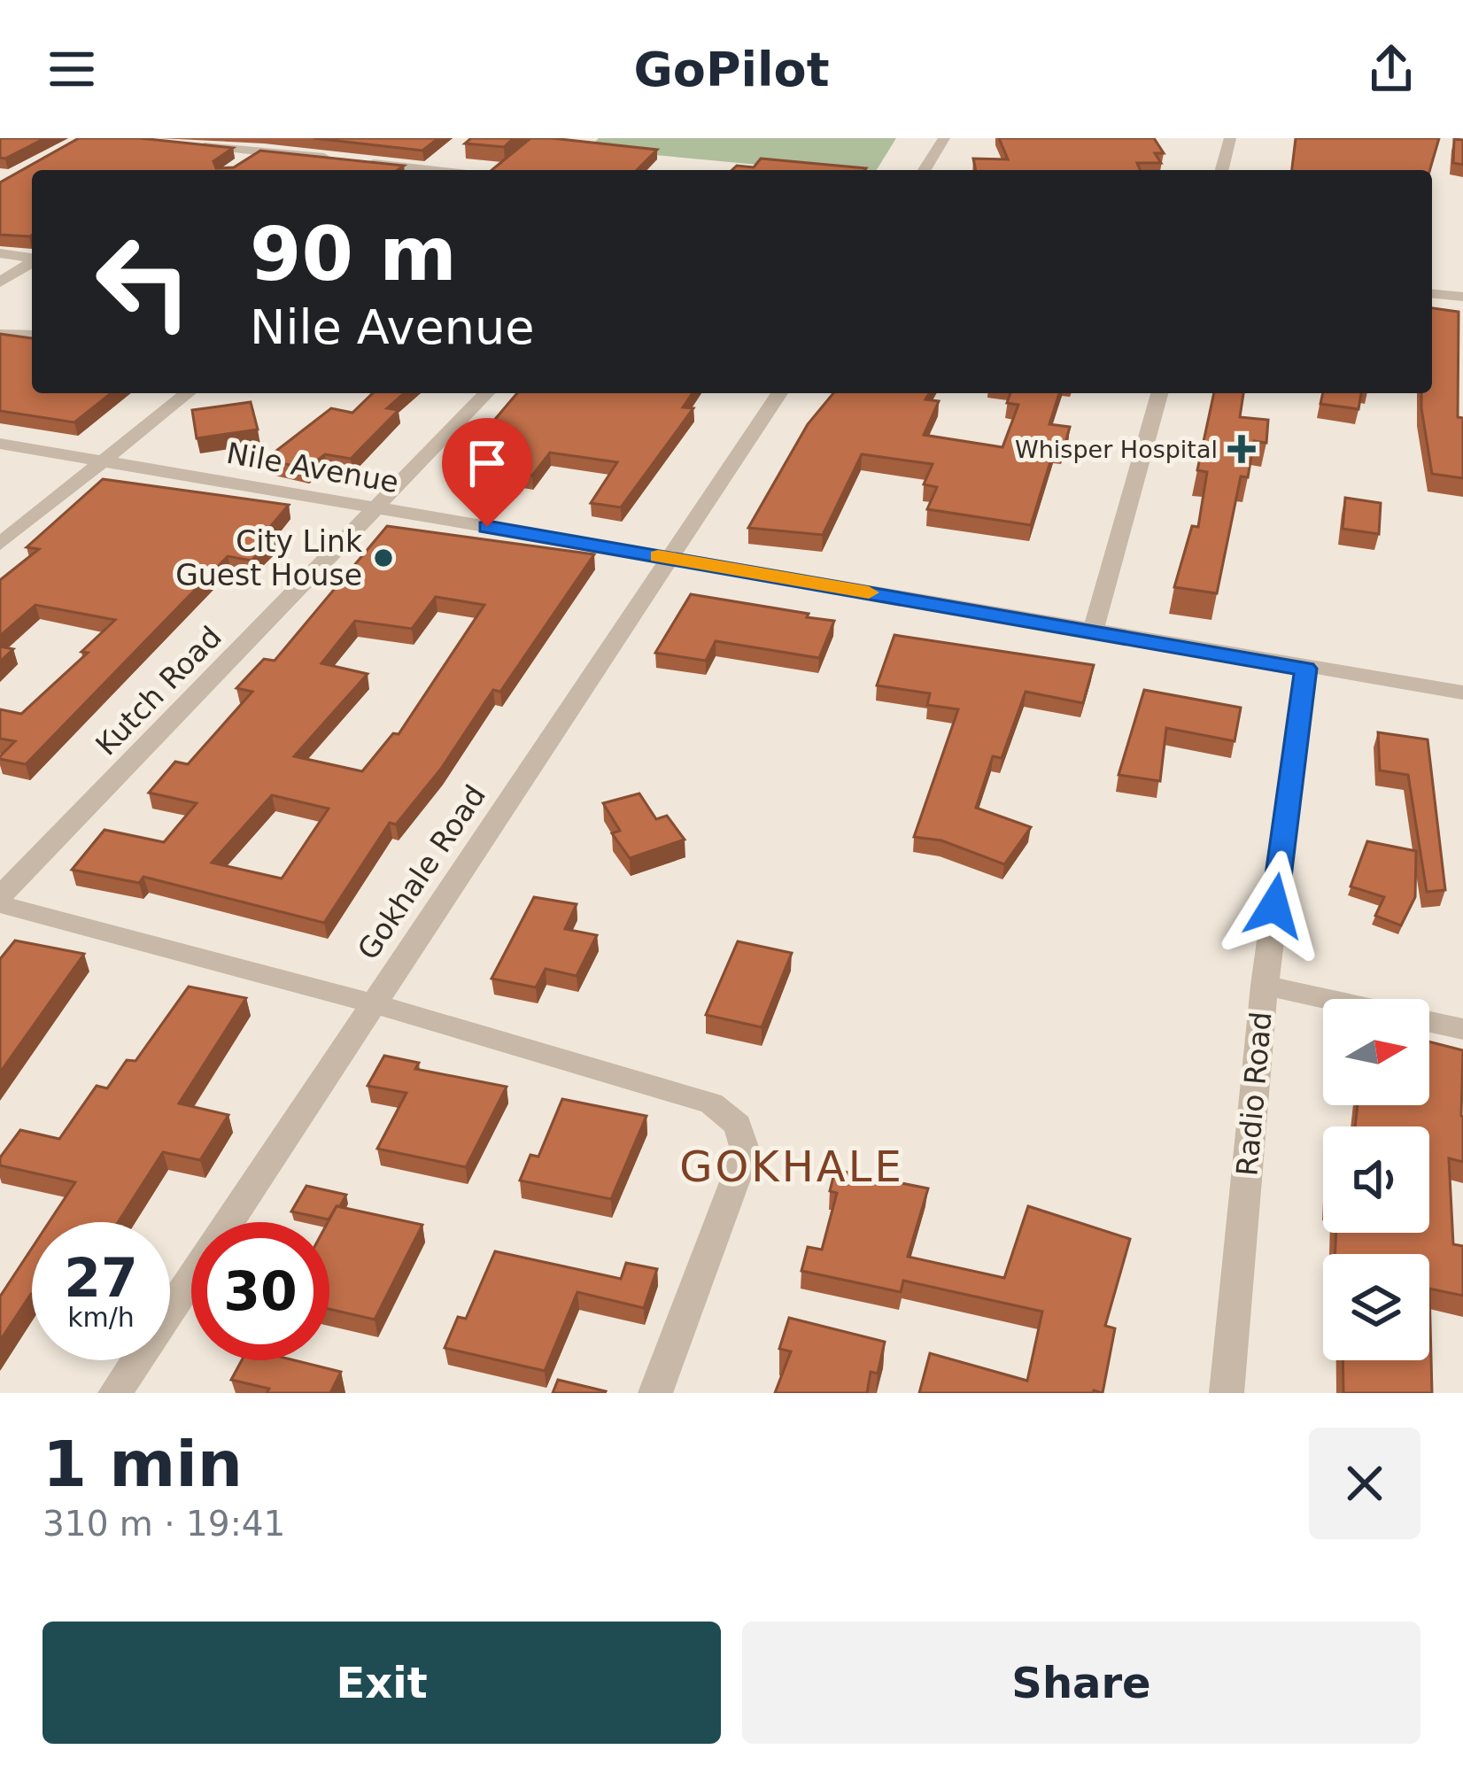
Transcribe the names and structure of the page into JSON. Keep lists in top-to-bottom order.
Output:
{
  "streets": {
    "street": [
      "Nile Avenue",
      "Kutch Road",
      "Gokhale Road",
      "Radio Road"
    ]
  },
  "crossings": [
    ["Nile Avenue", "Kutch Road"],
    ["Nile Avenue", "Gokhale Road"],
    ["Nile Avenue", "Radio Road"]
  ],
  "districts": ["GOKHALE"],
  "places": {
    "health": ["Whisper Hospital"],
    "other": ["City Link Guest House"]
  },
  "north": "right",
  "page": {
    "header": "GoPilot",
    "turn": ["90 m", "Nile Avenue"],
    "speed": "27 km/h",
    "limit": "30",
    "heading": ["1 min", "310 m · 19:41"],
    "buttons": ["Exit", "Share"]
  }
}
